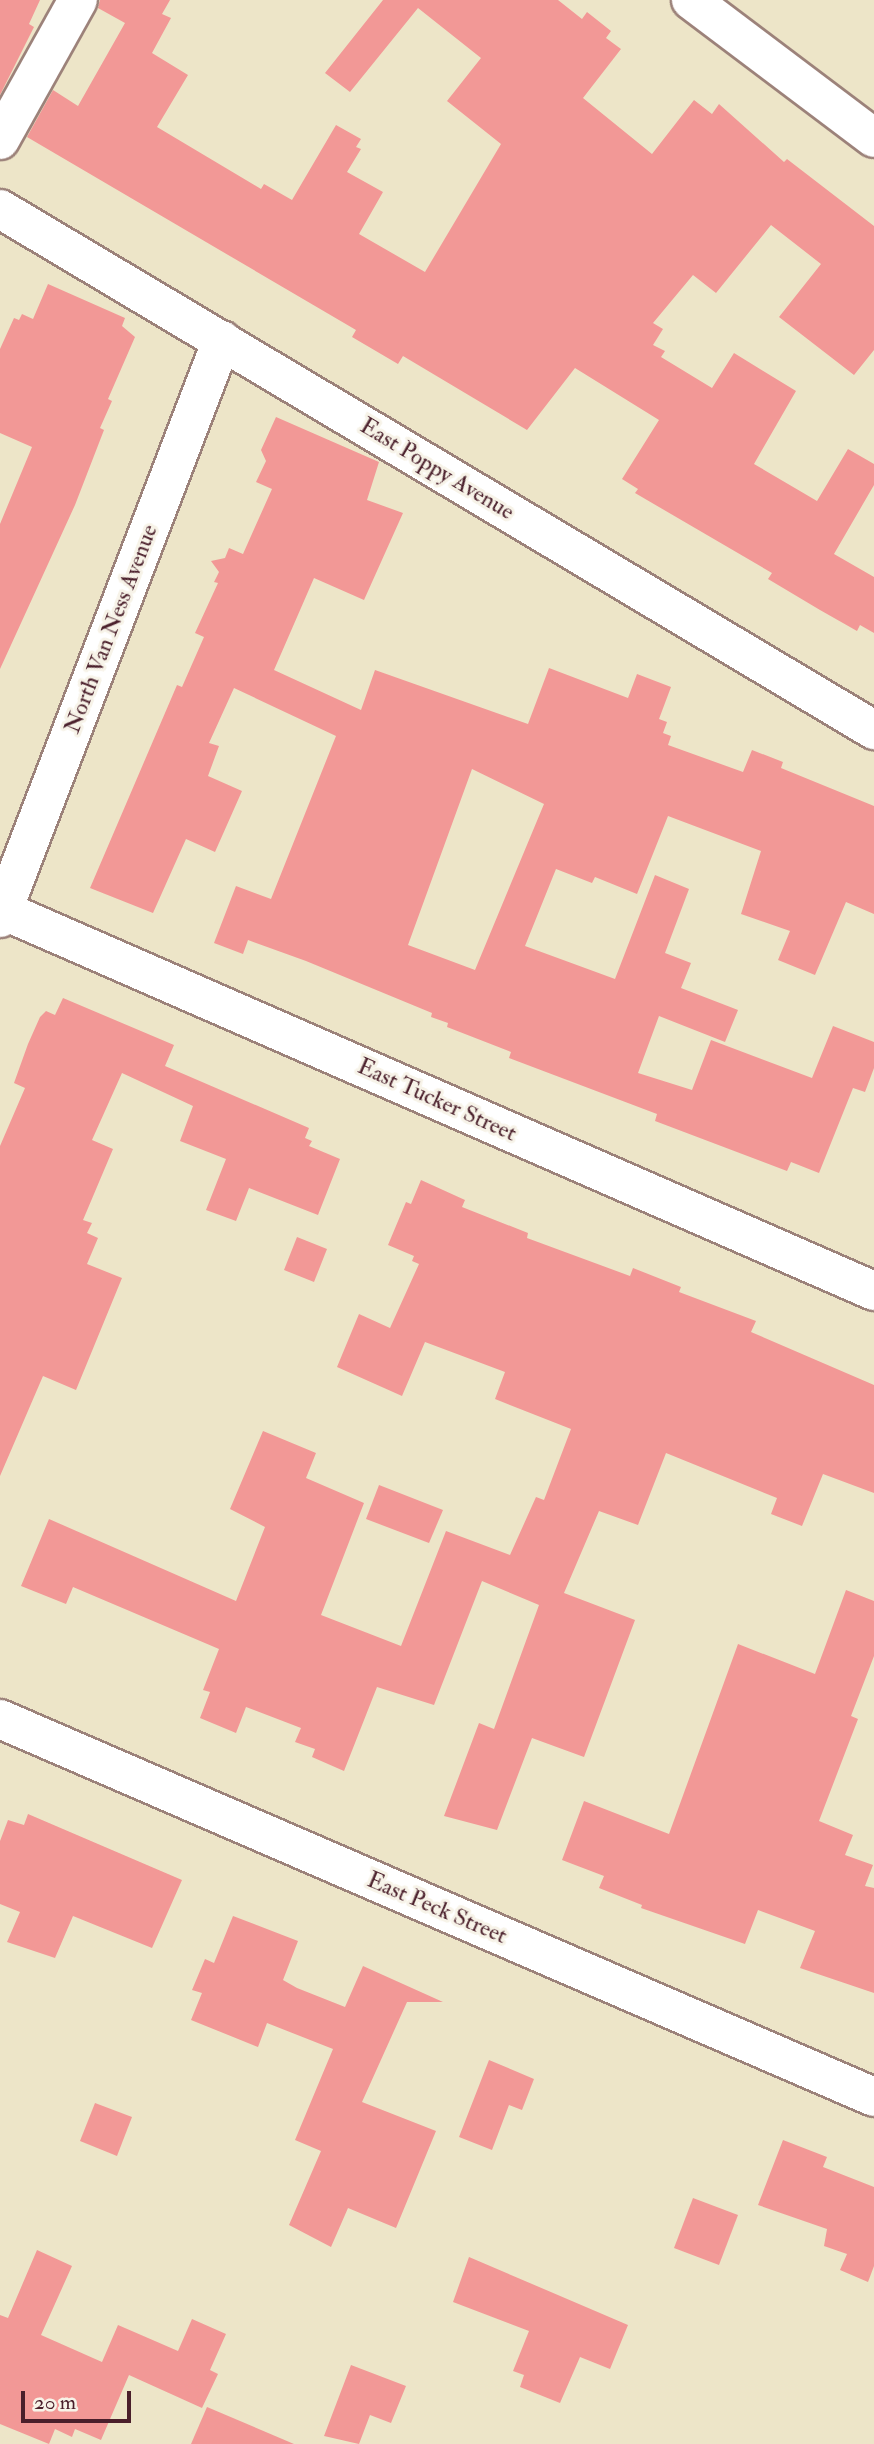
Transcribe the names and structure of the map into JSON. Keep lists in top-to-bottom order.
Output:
{
  "streets": {
    "street": [
      "East Poppy Avenue",
      "North Van Ness Avenue",
      "East Tucker Street",
      "East Peck Street"
    ]
  },
  "crossings": [
    ["East Poppy Avenue", "North Van Ness Avenue"],
    ["North Van Ness Avenue", "East Tucker Street"]
  ],
  "scale_bar": "20 m"
}
